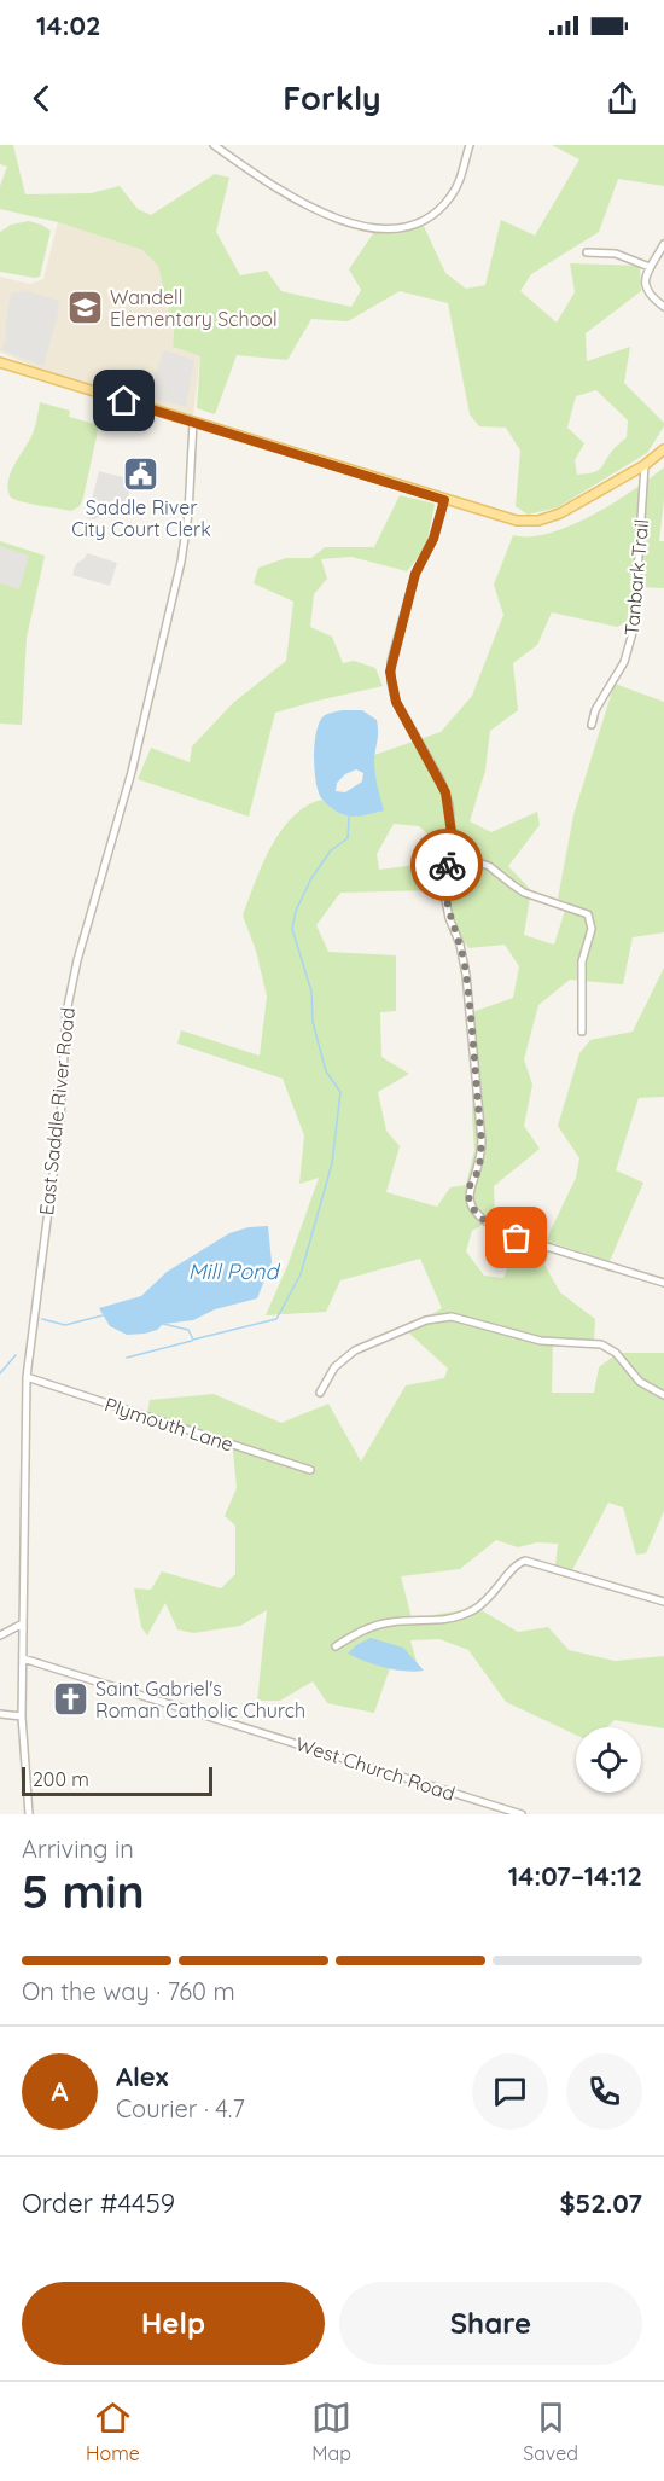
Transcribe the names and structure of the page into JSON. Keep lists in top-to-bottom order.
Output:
{
  "streets": {
    "street": [
      "Tanbark Trail",
      "East Saddle River Road",
      "Plymouth Lane",
      "West Church Road"
    ]
  },
  "crossings": [
    ["East Saddle River Road", "Plymouth Lane"],
    ["East Saddle River Road", "West Church Road"]
  ],
  "water": ["Mill Pond"],
  "places": {
    "school or university": ["Wandell Elementary School"],
    "public building": ["Saddle River City Court Clerk"],
    "church": ["Saint Gabriel's Roman Catholic Church"]
  },
  "scale_bar": "200 m",
  "page": {
    "status": "14:02",
    "header": "Forkly",
    "scale": "200 m",
    "heading": ["5 min", "Arriving in", "14:07–14:12"],
    "panel": [
      "Alex",
      "Courier · 4.7",
      "Order #4459",
      "$52.07"
    ],
    "bar": "On the way · 760 m",
    "round": "A",
    "buttons": ["Help", "Share"],
    "tabs": ["Home", "Map", "Saved"]
  }
}
